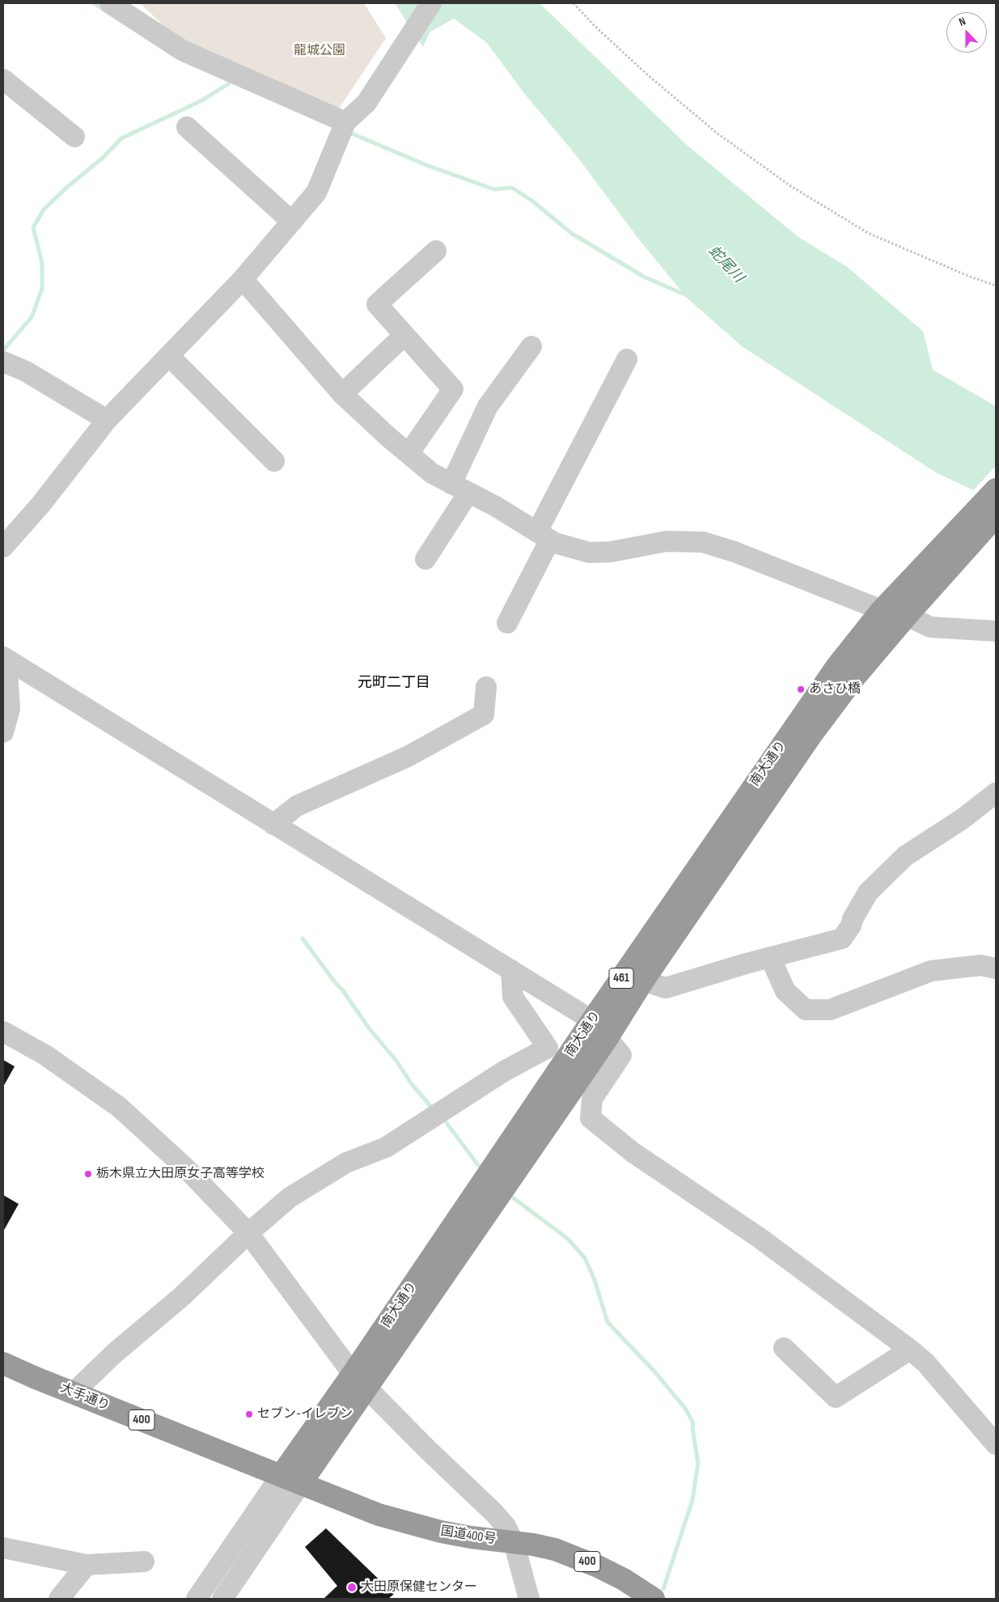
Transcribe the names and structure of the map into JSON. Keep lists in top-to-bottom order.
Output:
{
  "streets": {
    "highway": [
      "南大通り",
      "461",
      "大手通り",
      "400",
      "国道400号"
    ]
  },
  "crossings": [
    ["南大通り", "大手通り"],
    ["南大通り", "国道400号"],
    ["大手通り", "国道400号"]
  ],
  "districts": ["元町二丁目"],
  "water": ["蛇尾川"],
  "parks": ["龍城公園"],
  "places": [
    "あさひ橋",
    "栃木県立大田原女子高等学校",
    "セブン-イレブン",
    "大田原保健センター"
  ],
  "north": "top"
}
